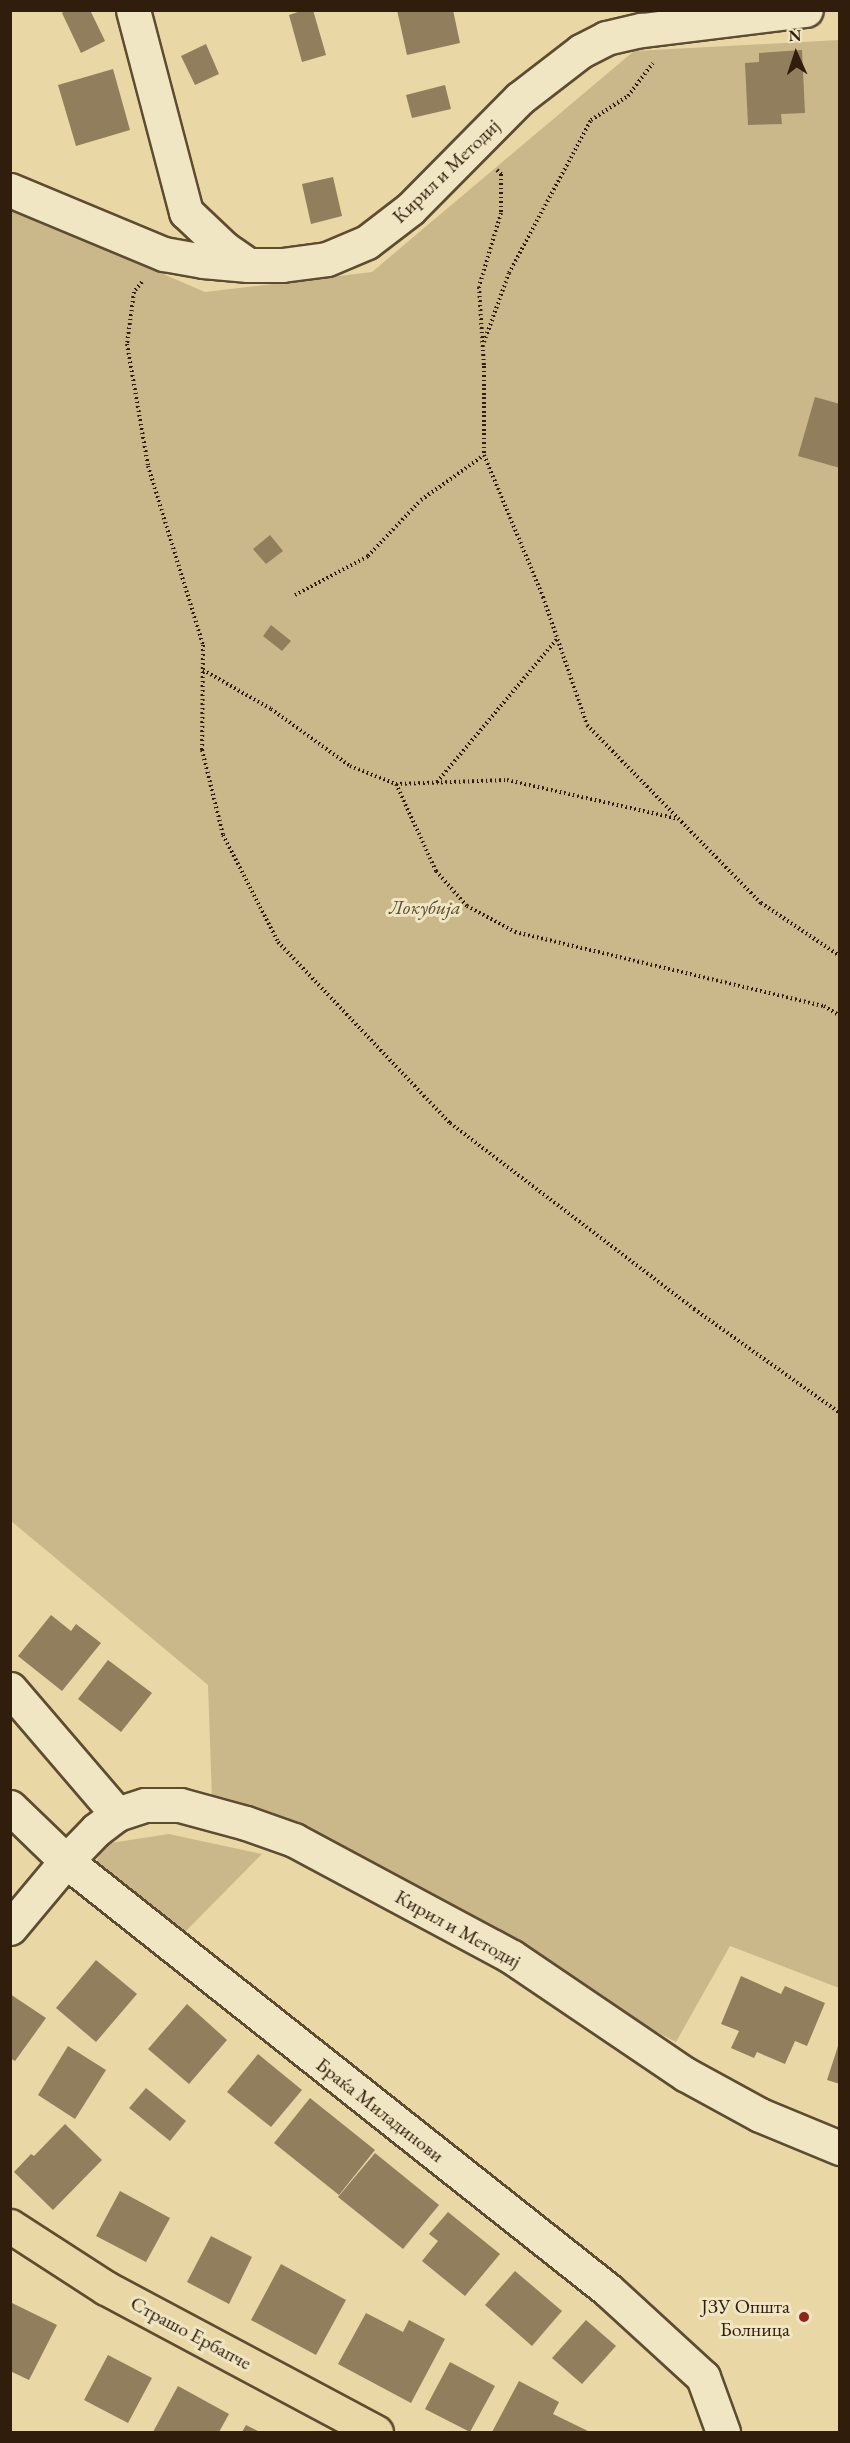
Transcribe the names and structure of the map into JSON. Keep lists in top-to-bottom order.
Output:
{
  "streets": {
    "main road": ["Страшо Ербапче"],
    "street": ["Кирил и Методиј", "Браќа Миладинови"]
  },
  "crossings": [
    ["Кирил и Методиј", "Браќа Миладинови"]
  ],
  "parks": ["Локубија"],
  "places": ["ЈЗУ Општа Болница"],
  "north": "top"
}
